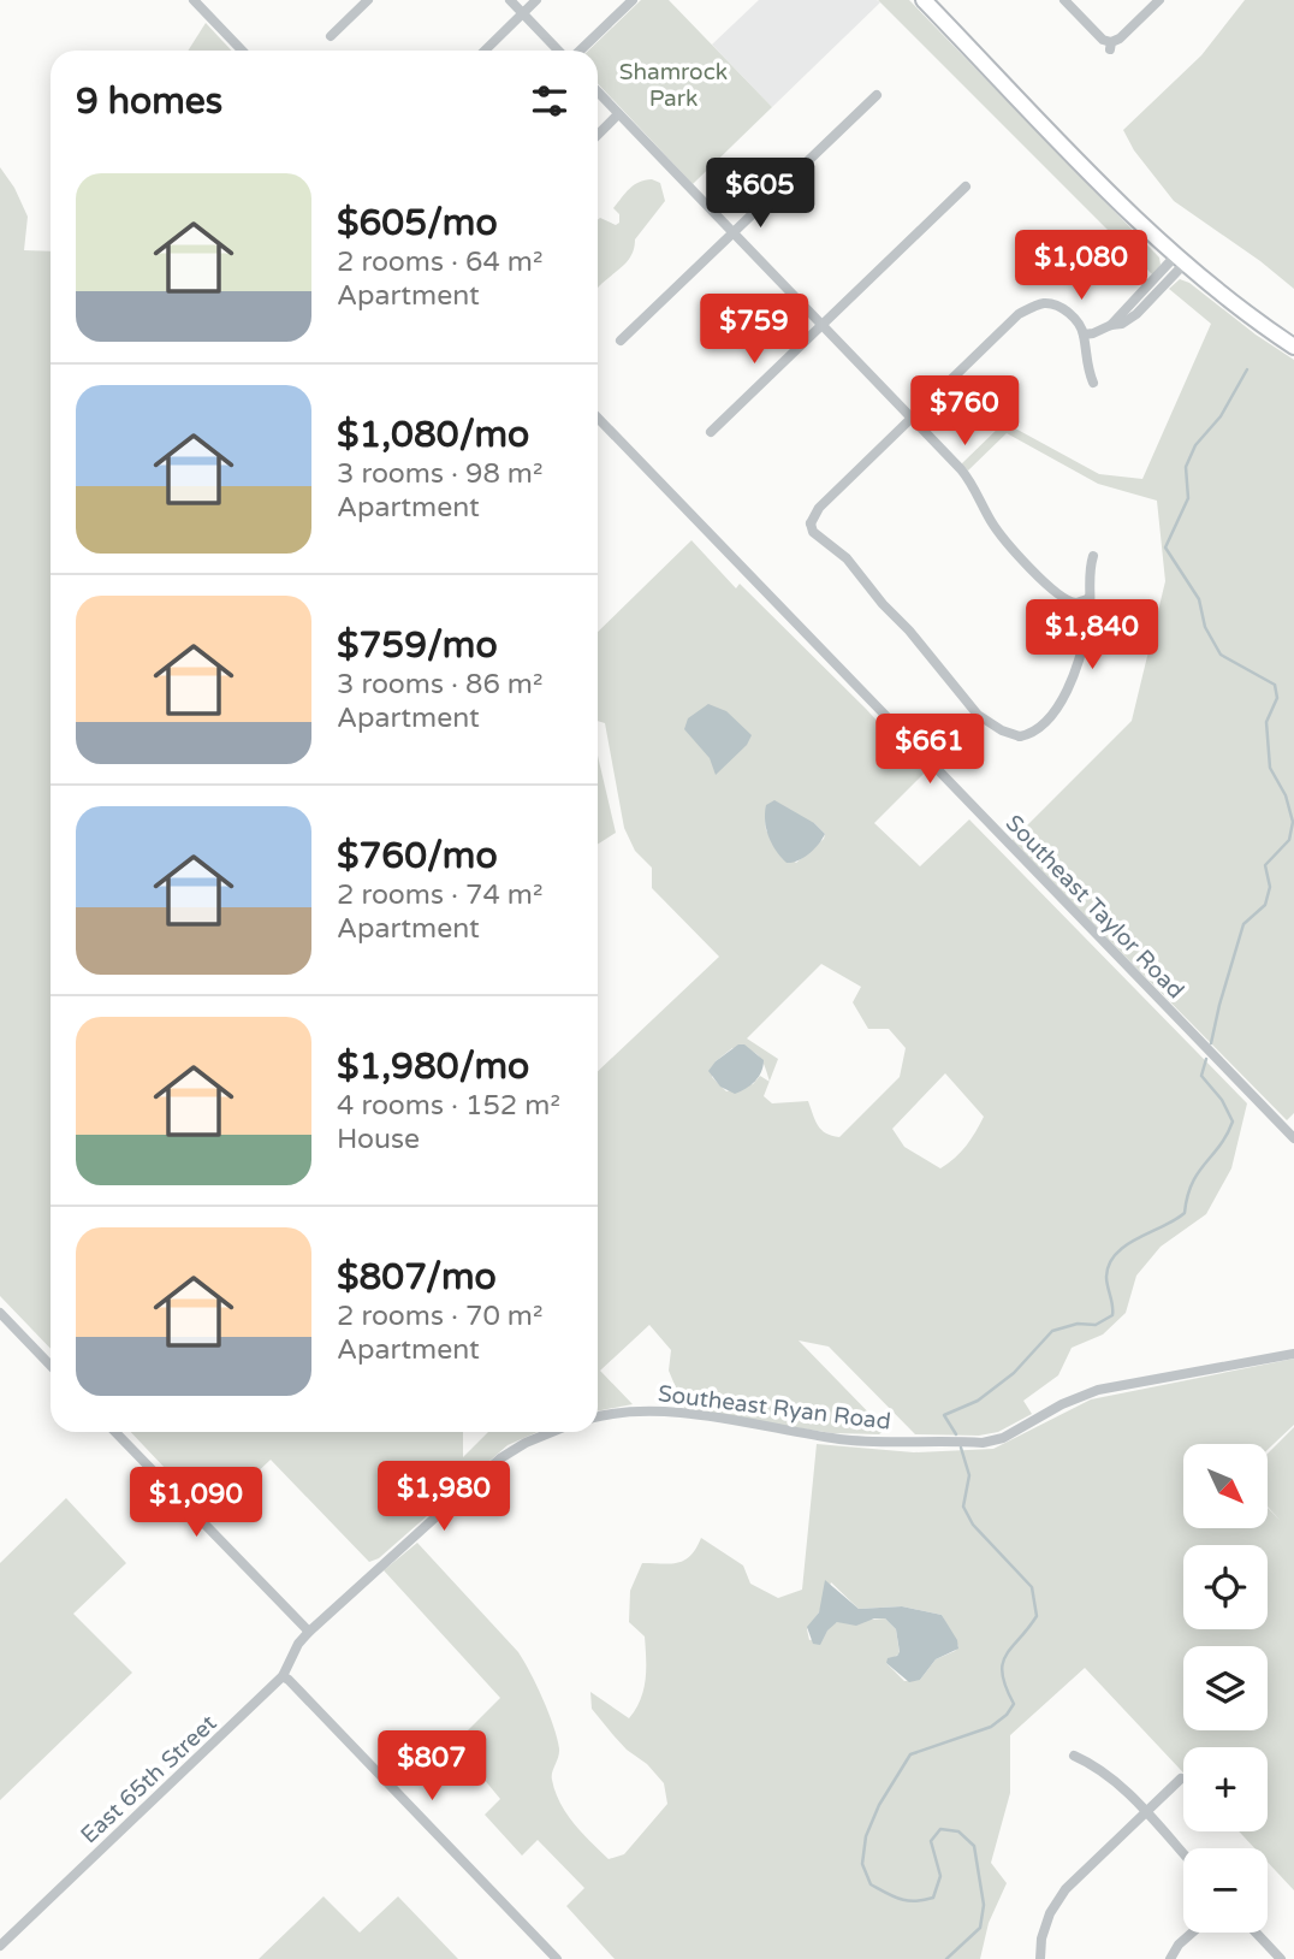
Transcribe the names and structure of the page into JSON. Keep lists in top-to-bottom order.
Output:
{
  "streets": {
    "street": ["Southeast Taylor Road", "Southeast Ryan Road", "East 65th Street"]
  },
  "parks": ["Shamrock Park"],
  "north": "bottom right",
  "page": {
    "heading": "9 homes",
    "list": [
      {
        "name": "$605/mo",
        "note": "2 rooms · 64 m² · Apartment"
      },
      {
        "name": "$1,080/mo",
        "note": "3 rooms · 98 m² · Apartment"
      },
      {
        "name": "$759/mo",
        "note": "3 rooms · 86 m² · Apartment"
      },
      {
        "name": "$760/mo",
        "note": "2 rooms · 74 m² · Apartment"
      },
      {
        "name": "$1,980/mo",
        "note": "4 rooms · 152 m² · House"
      },
      {
        "name": "$807/mo",
        "note": "2 rooms · 70 m² · Apartment"
      }
    ],
    "price": [
      "$605",
      "$1,080",
      "$759",
      "$760",
      "$1,840",
      "$661",
      "$1,980",
      "$1,090",
      "$807"
    ],
    "map_buttons": ["+", "−"]
  }
}
